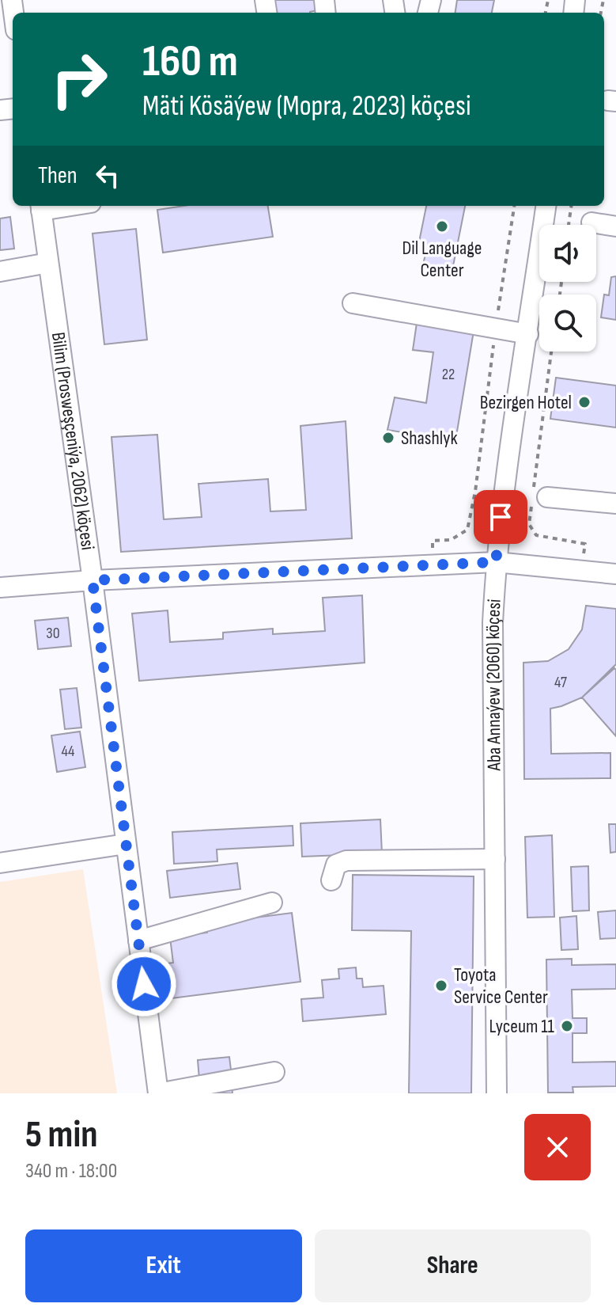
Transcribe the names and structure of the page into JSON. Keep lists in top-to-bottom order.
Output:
{
  "streets": {
    "street": ["Bilim (Prosweşçeniýa, 2062) köçesi", "Aba Annaýew (2060) köçesi"]
  },
  "places": [
    "Dil Language Center",
    "Bezirgen Hotel",
    "Shashlyk",
    "Toyota Service Center",
    "Lyceum 11"
  ],
  "house_numbers": [
    "22",
    "30",
    "47",
    "44"
  ],
  "page": {
    "turn": ["160 m", "Mäti Kösäýew (Mopra, 2023) köçesi"],
    "then": "Then",
    "heading": ["5 min", "340 m · 18:00"],
    "buttons": ["Exit", "Share"]
  }
}
